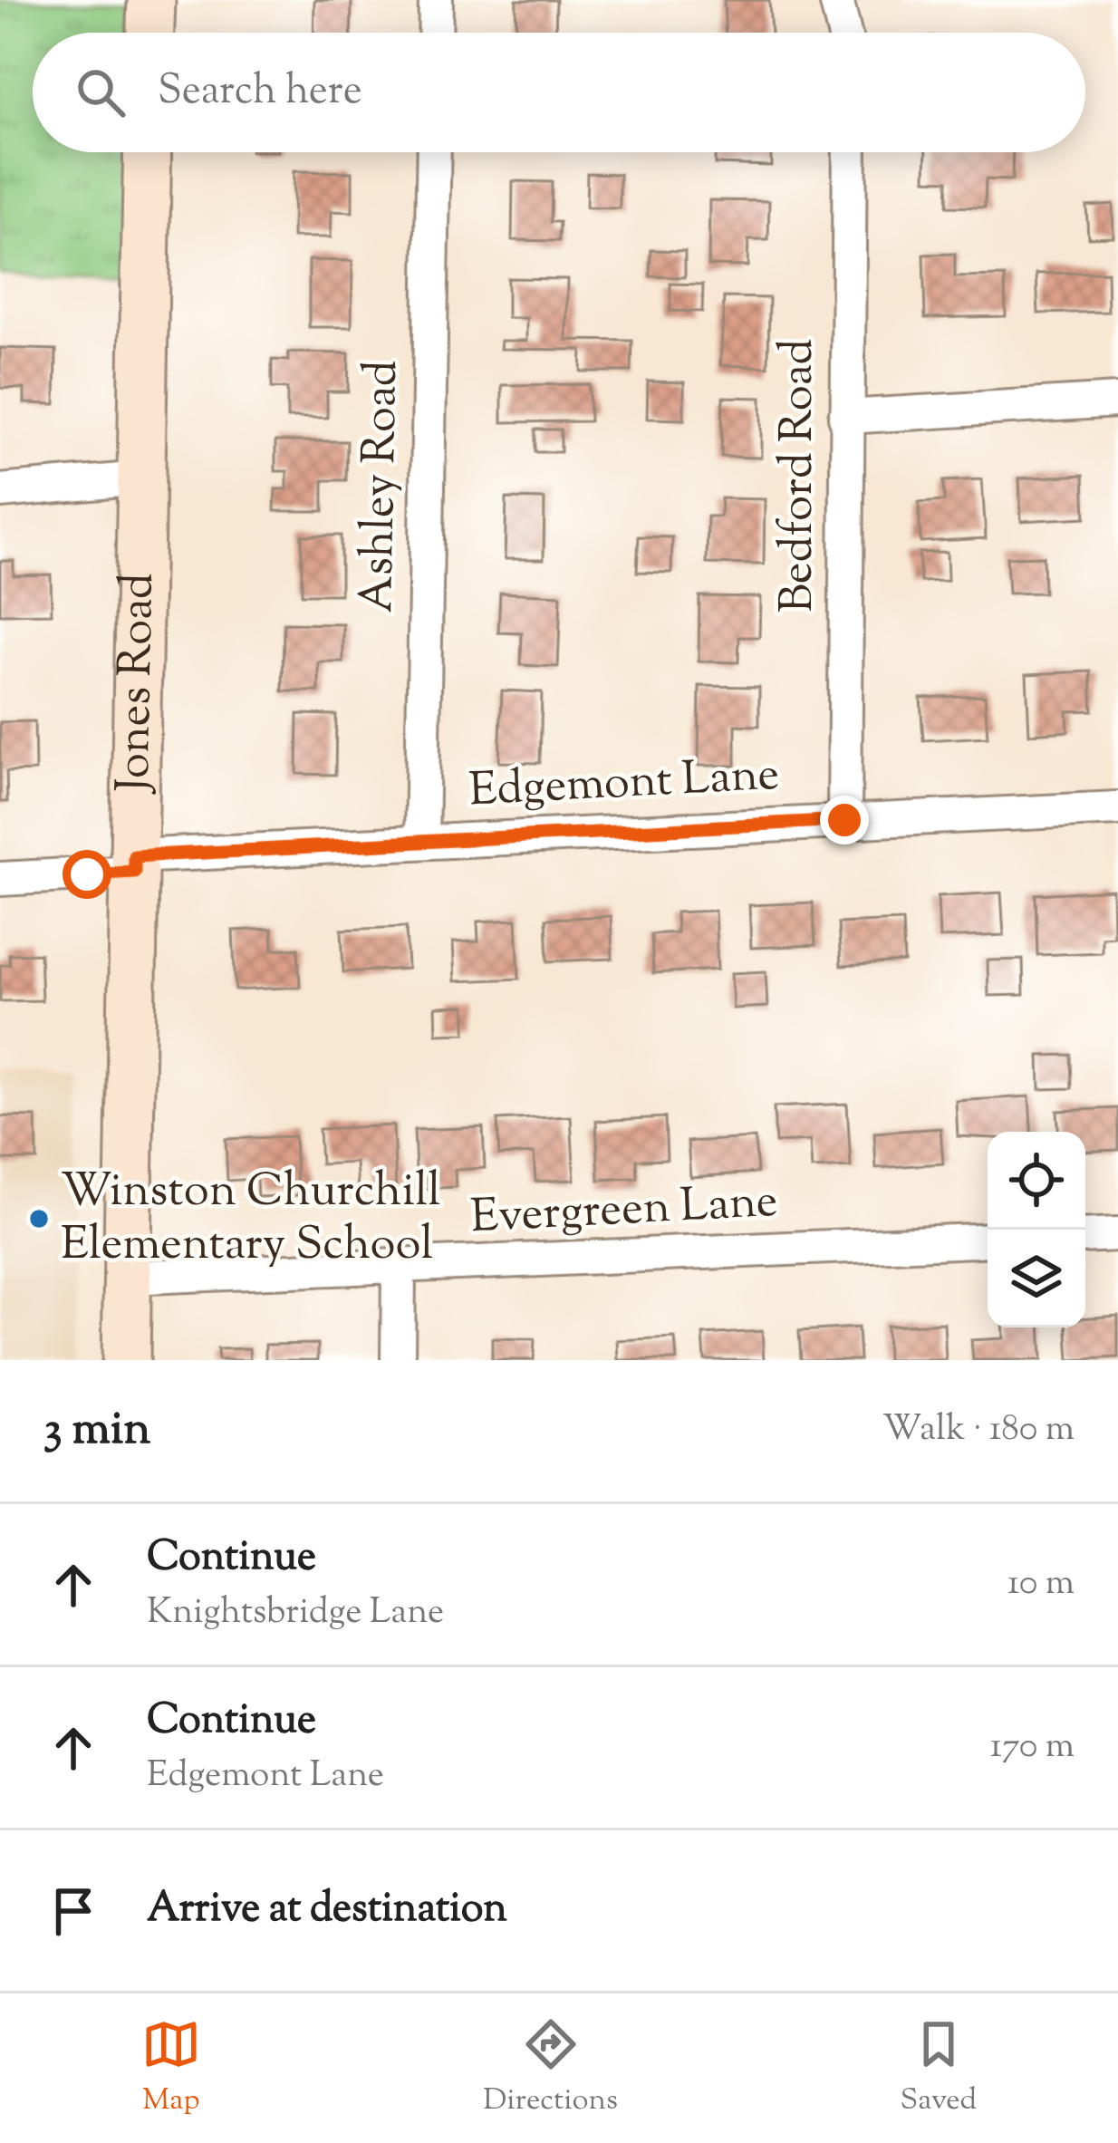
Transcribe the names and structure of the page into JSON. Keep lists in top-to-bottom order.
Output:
{
  "streets": {
    "street": [
      "Bedford Road",
      "Ashley Road",
      "Jones Road",
      "Edgemont Lane",
      "Evergreen Lane"
    ]
  },
  "crossings": [
    ["Bedford Road", "Edgemont Lane"],
    ["Ashley Road", "Edgemont Lane"],
    ["Jones Road", "Edgemont Lane"],
    ["Jones Road", "Evergreen Lane"]
  ],
  "places": ["Winston Churchill Elementary School"],
  "page": {
    "search": "Search here",
    "heading": ["3 min", "Walk · 180 m"],
    "list": [
      ["Continue", "Knightsbridge Lane", "10 m"],
      ["Continue", "Edgemont Lane", "170 m"],
      "Arrive at destination"
    ],
    "nav": ["Map", "Directions", "Saved"]
  }
}
